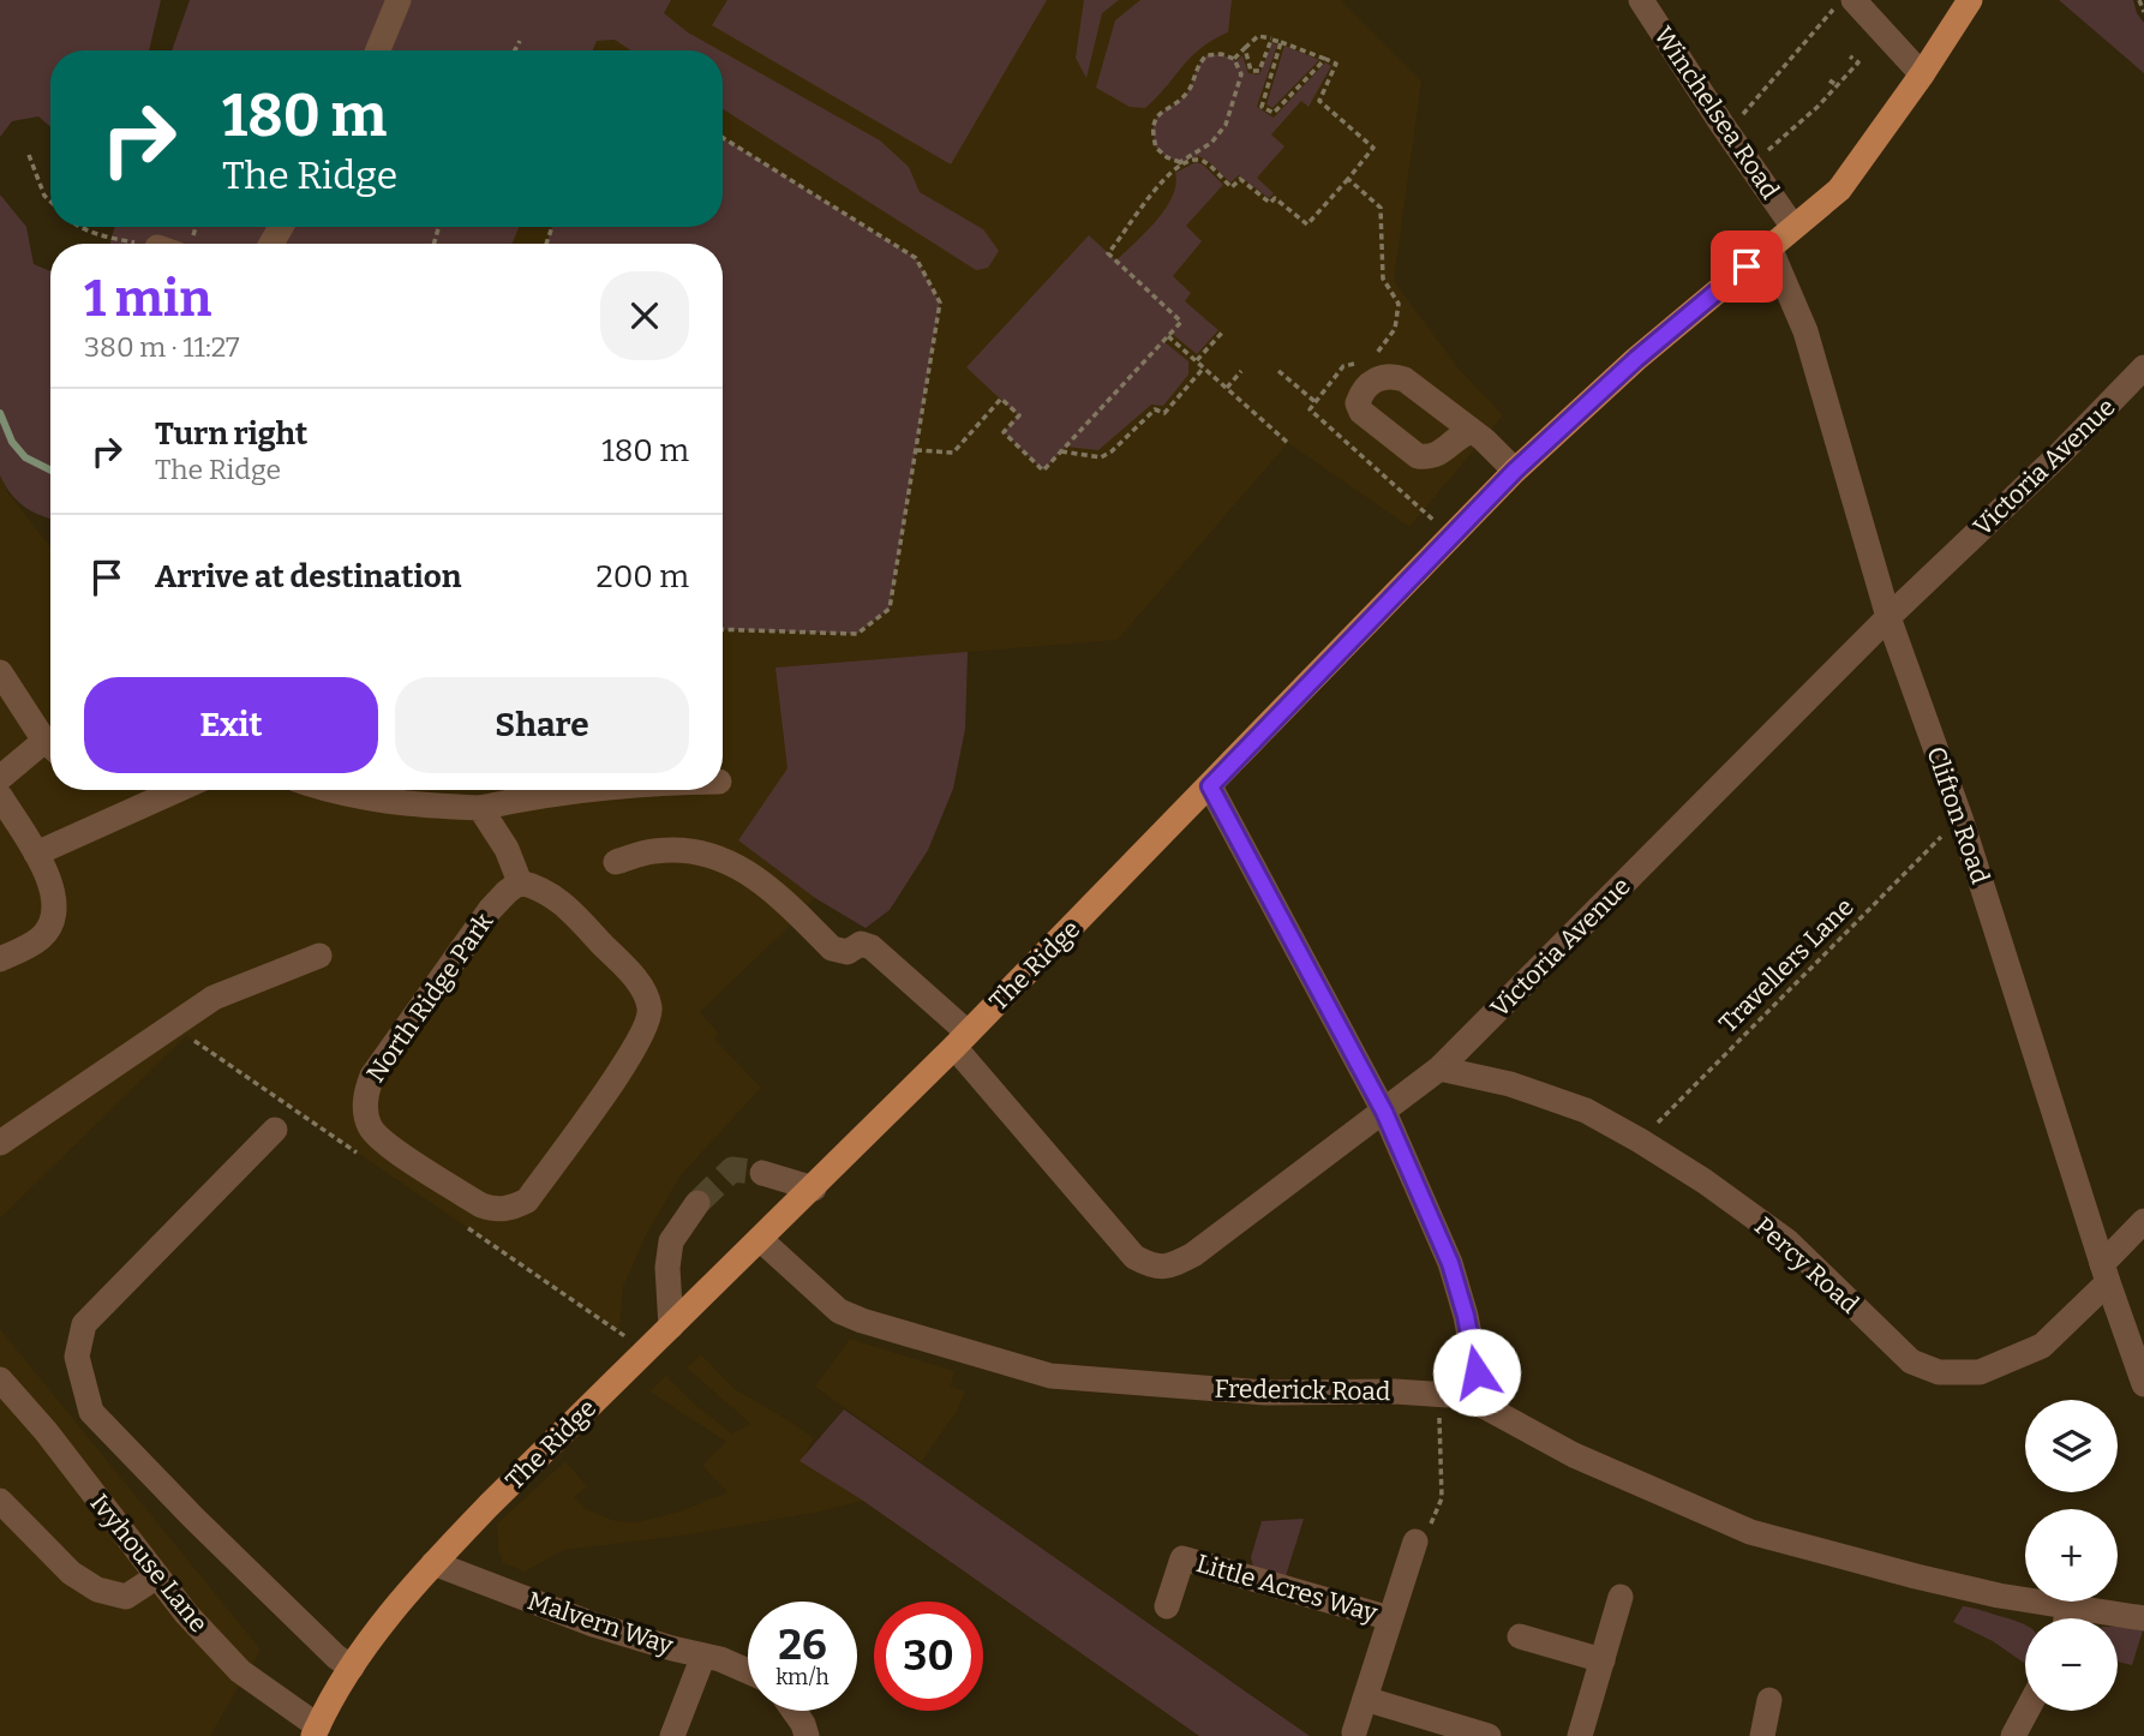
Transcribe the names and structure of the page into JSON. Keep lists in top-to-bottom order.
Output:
{
  "streets": {
    "main road": ["The Ridge"],
    "street": [
      "Winchelsea Road",
      "Victoria Avenue",
      "Clifton Road",
      "North Ridge Park",
      "Percy Road",
      "Frederick Road",
      "Ivyhouse Lane",
      "Little Acres Way",
      "Malvern Way"
    ],
    "path": ["Travellers Lane"]
  },
  "crossings": [
    ["Winchelsea Road", "The Ridge"],
    ["Victoria Avenue", "Clifton Road"],
    ["Victoria Avenue", "The Ridge"],
    ["Victoria Avenue", "Percy Road"],
    ["Clifton Road", "The Ridge"],
    ["Clifton Road", "Travellers Lane"],
    ["Clifton Road", "Percy Road"],
    ["The Ridge", "Frederick Road"],
    ["The Ridge", "Ivyhouse Lane"],
    ["The Ridge", "Malvern Way"],
    ["Travellers Lane", "Percy Road"]
  ],
  "page": {
    "turn": ["180 m", "The Ridge"],
    "heading": ["1 min", "380 m · 11:27"],
    "list": [
      {
        "name": "Turn right",
        "note": "The Ridge",
        "value": "180 m"
      },
      {
        "name": "Arrive at destination",
        "value": "200 m"
      }
    ],
    "buttons": ["Exit", "Share"],
    "map_buttons": ["+", "−"],
    "speed": "26 km/h",
    "limit": "30"
  }
}
